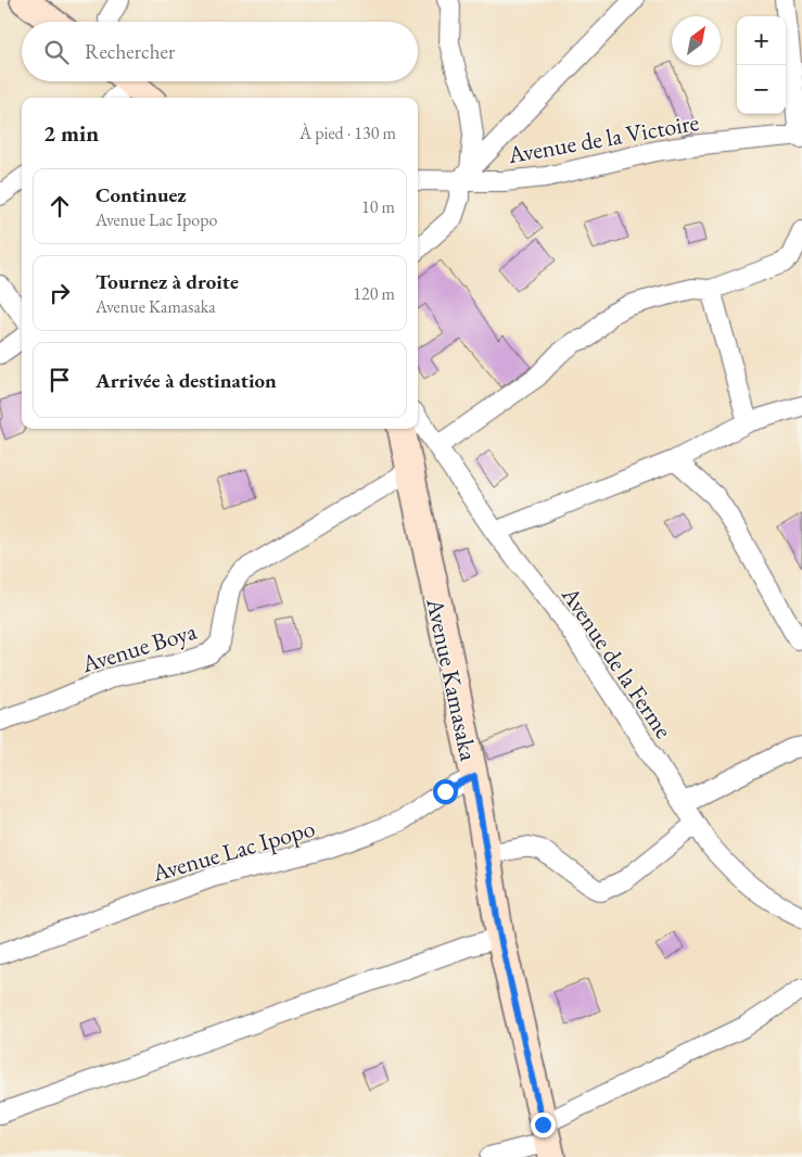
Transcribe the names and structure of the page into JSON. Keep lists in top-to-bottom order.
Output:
{
  "streets": {
    "street": [
      "Avenue de la Victoire",
      "Avenue Boya",
      "Avenue de la Ferme",
      "Avenue Kamasaka",
      "Avenue Lac Ipopo"
    ]
  },
  "crossings": [
    ["Avenue Boya", "Avenue Kamasaka"],
    ["Avenue Kamasaka", "Avenue Lac Ipopo"]
  ],
  "north": "top right",
  "page": {
    "map_buttons": ["+", "−"],
    "search": "Rechercher",
    "heading": ["2 min", "À pied · 130 m"],
    "list": [
      ["Continuez", "Avenue Lac Ipopo", "10 m"],
      ["Tournez à droite", "Avenue Kamasaka", "120 m"],
      "Arrivée à destination"
    ]
  }
}
